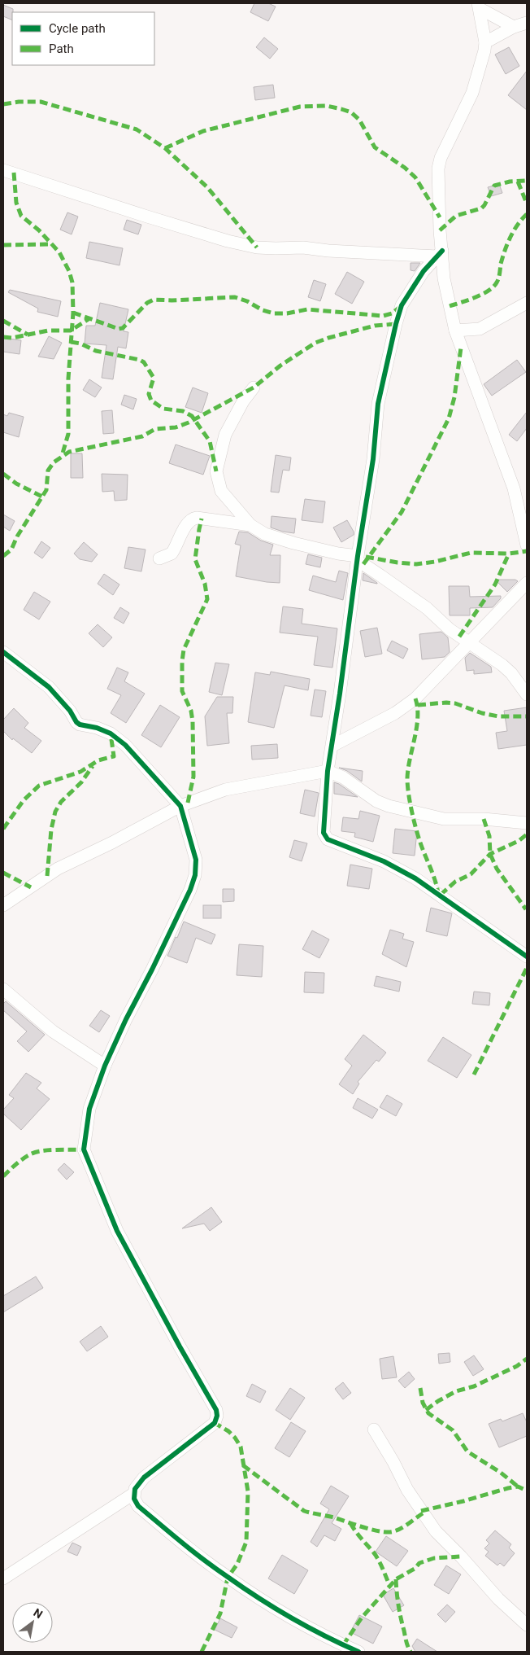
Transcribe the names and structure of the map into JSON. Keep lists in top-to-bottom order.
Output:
{
  "legend": ["Cycle path", "Path"],
  "north": "top right"
}
